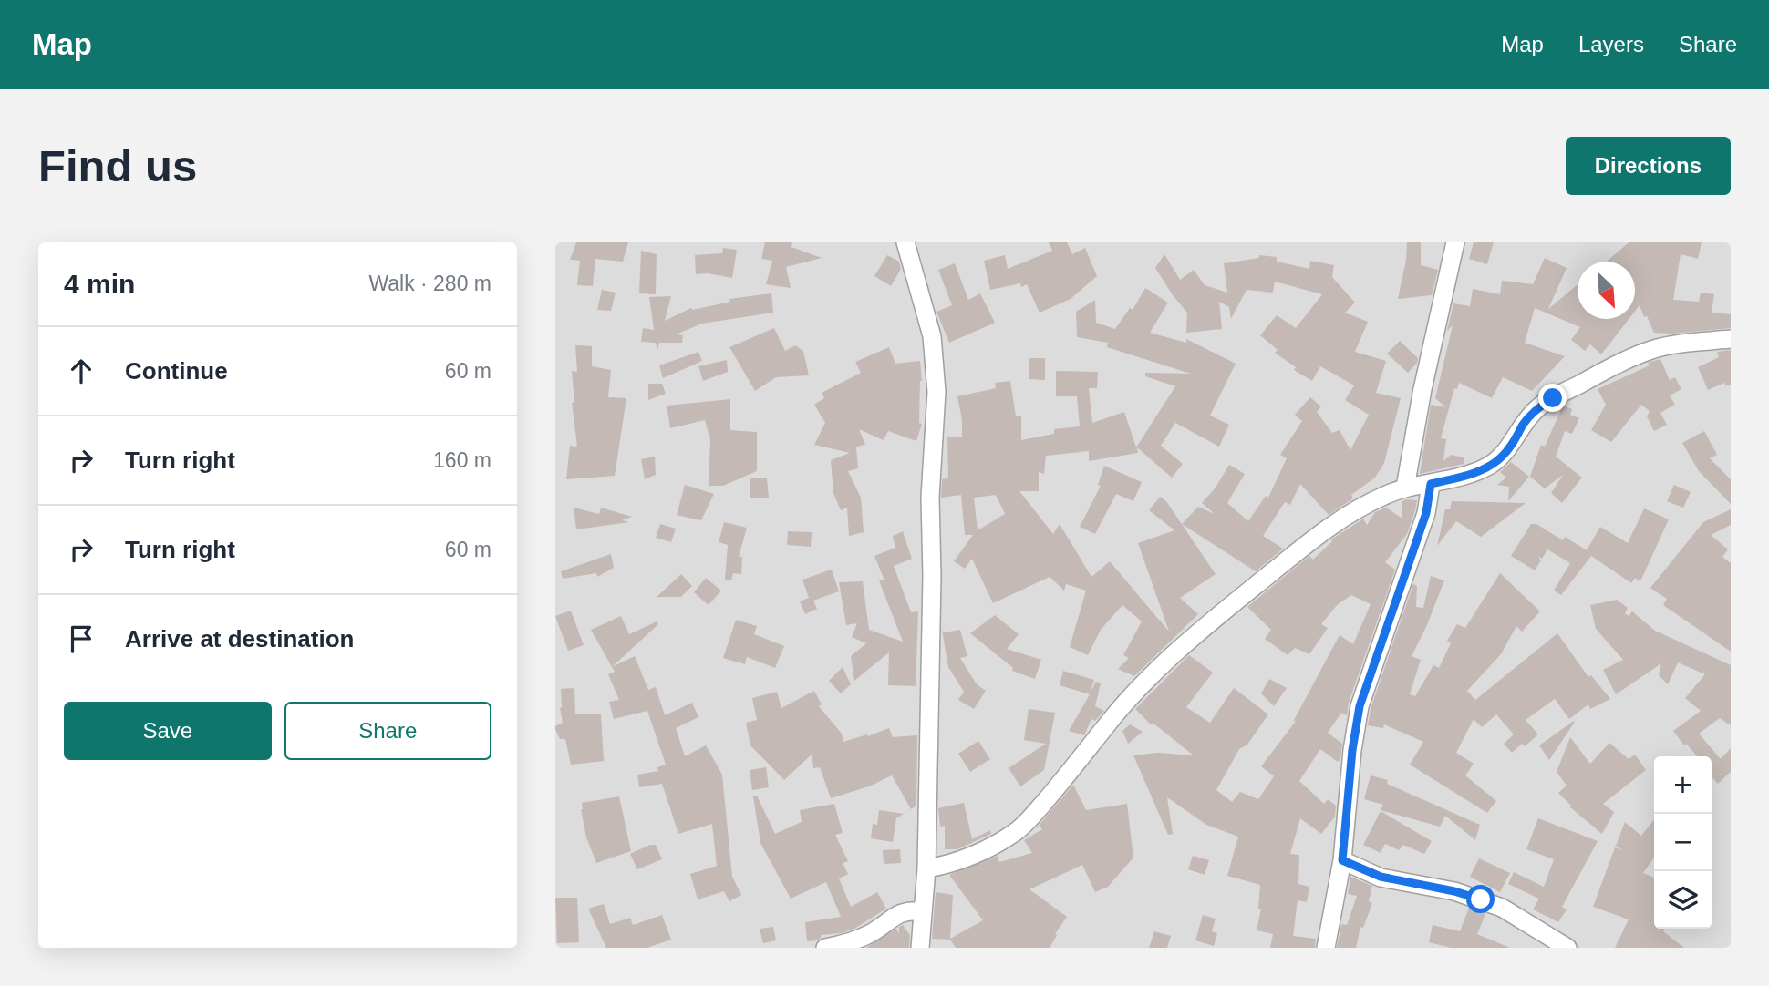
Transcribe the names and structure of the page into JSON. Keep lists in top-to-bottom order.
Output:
{
  "north": "bottom right",
  "page": {
    "header": "Map",
    "nav": ["Map", "Layers", "Share"],
    "buttons": [
      "Directions",
      ["Save", "Share"]
    ],
    "title": "Find us",
    "heading": ["4 min", "Walk · 280 m"],
    "list": [
      ["Continue", "60 m"],
      ["Turn right", "160 m"],
      ["Turn right", "60 m"],
      "Arrive at destination"
    ],
    "map_buttons": ["+", "−"]
  }
}
